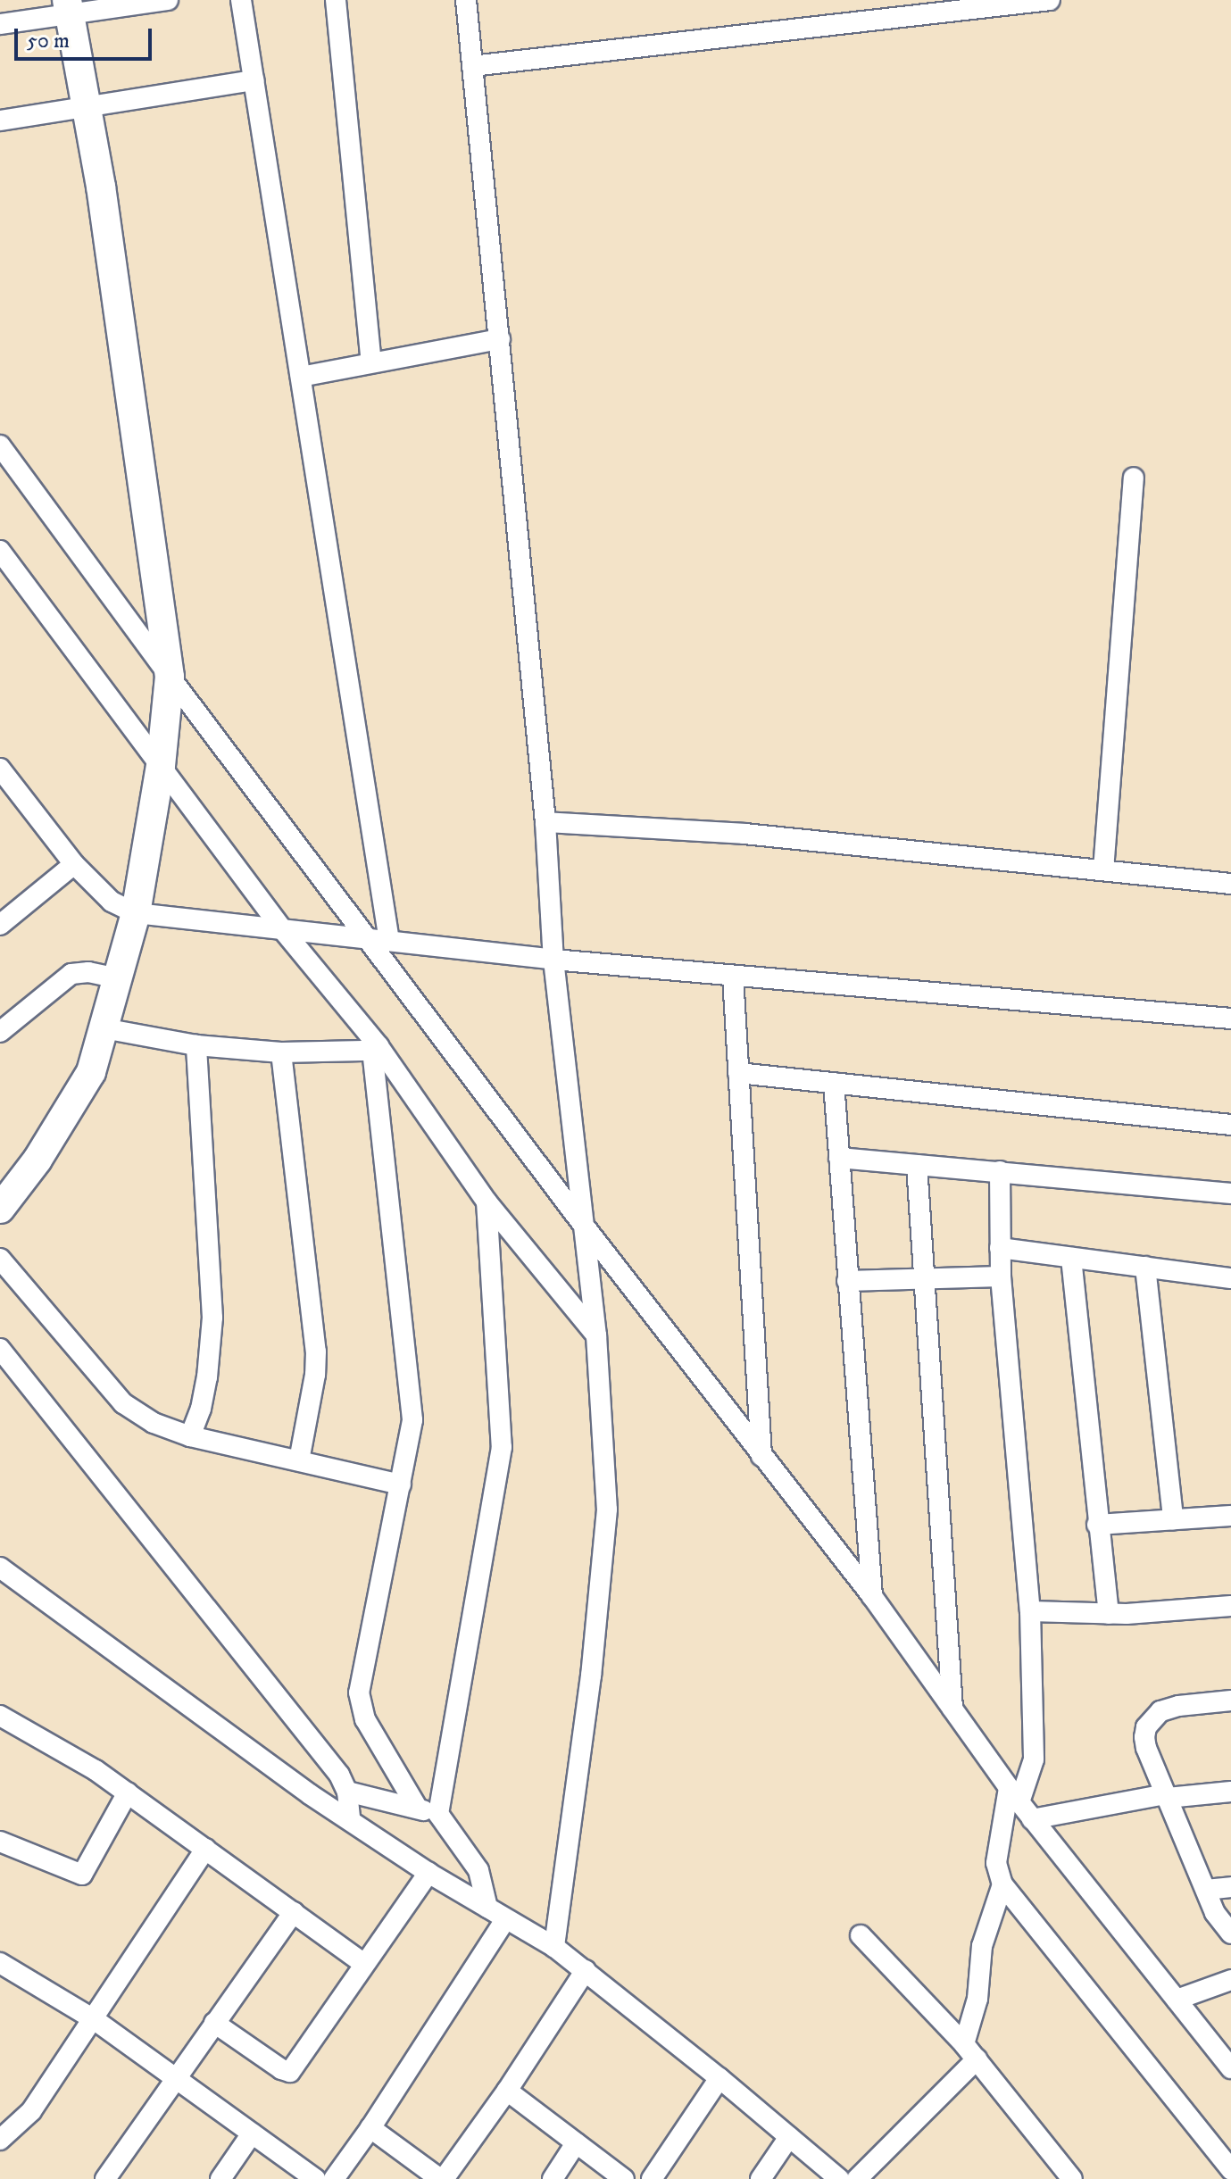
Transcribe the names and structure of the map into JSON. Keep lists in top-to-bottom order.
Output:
{
  "scale_bar": "50 m"
}
